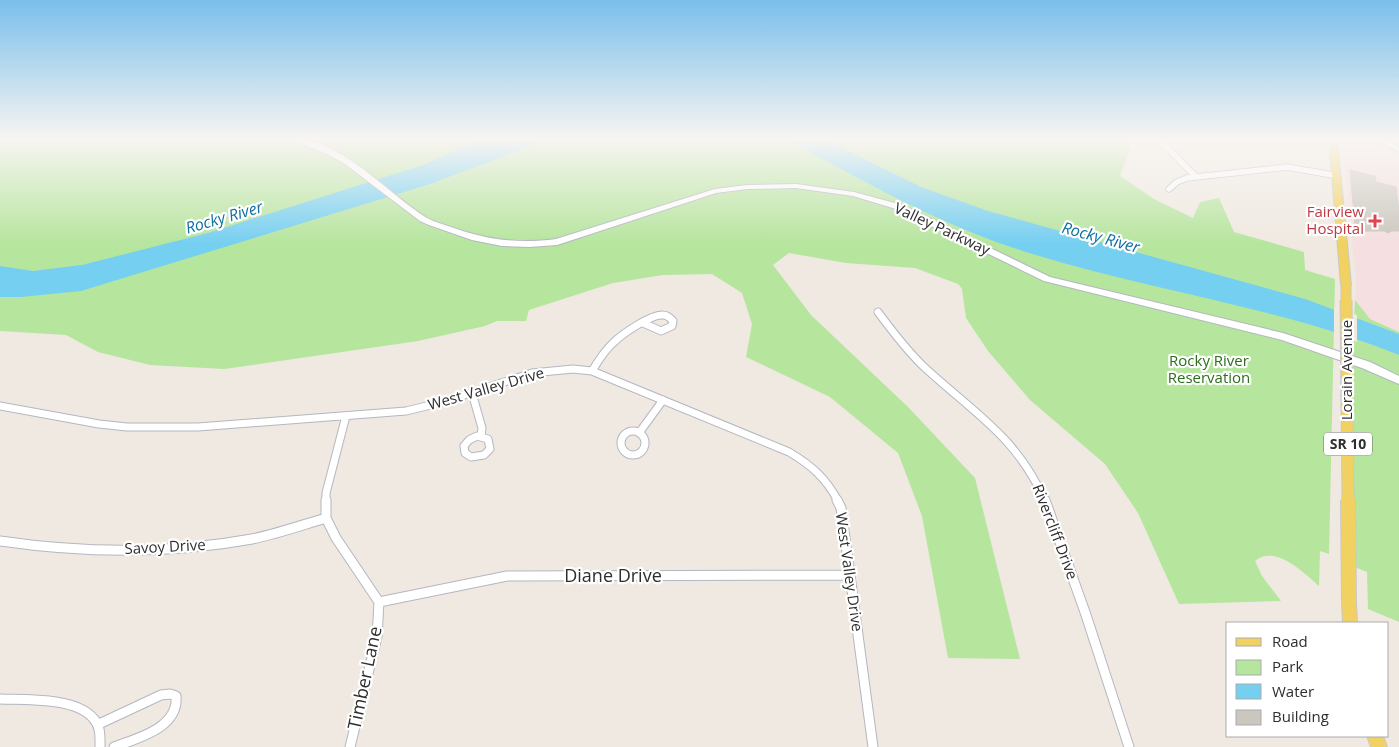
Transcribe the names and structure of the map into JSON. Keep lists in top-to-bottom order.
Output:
{
  "streets": {
    "main road": ["Lorain Avenue", "SR 10"],
    "street": [
      "Valley Parkway",
      "West Valley Drive",
      "Rivercliff Drive",
      "Savoy Drive",
      "Diane Drive",
      "Timber Lane"
    ]
  },
  "crossings": [
    ["West Valley Drive", "Diane Drive"],
    ["Diane Drive", "Timber Lane"]
  ],
  "water": ["Rocky River"],
  "parks": ["Rocky River Reservation"],
  "places": {
    "health": ["Fairview Hospital"]
  },
  "legend": [
    "Road",
    "Park",
    "Water",
    "Building"
  ]
}
